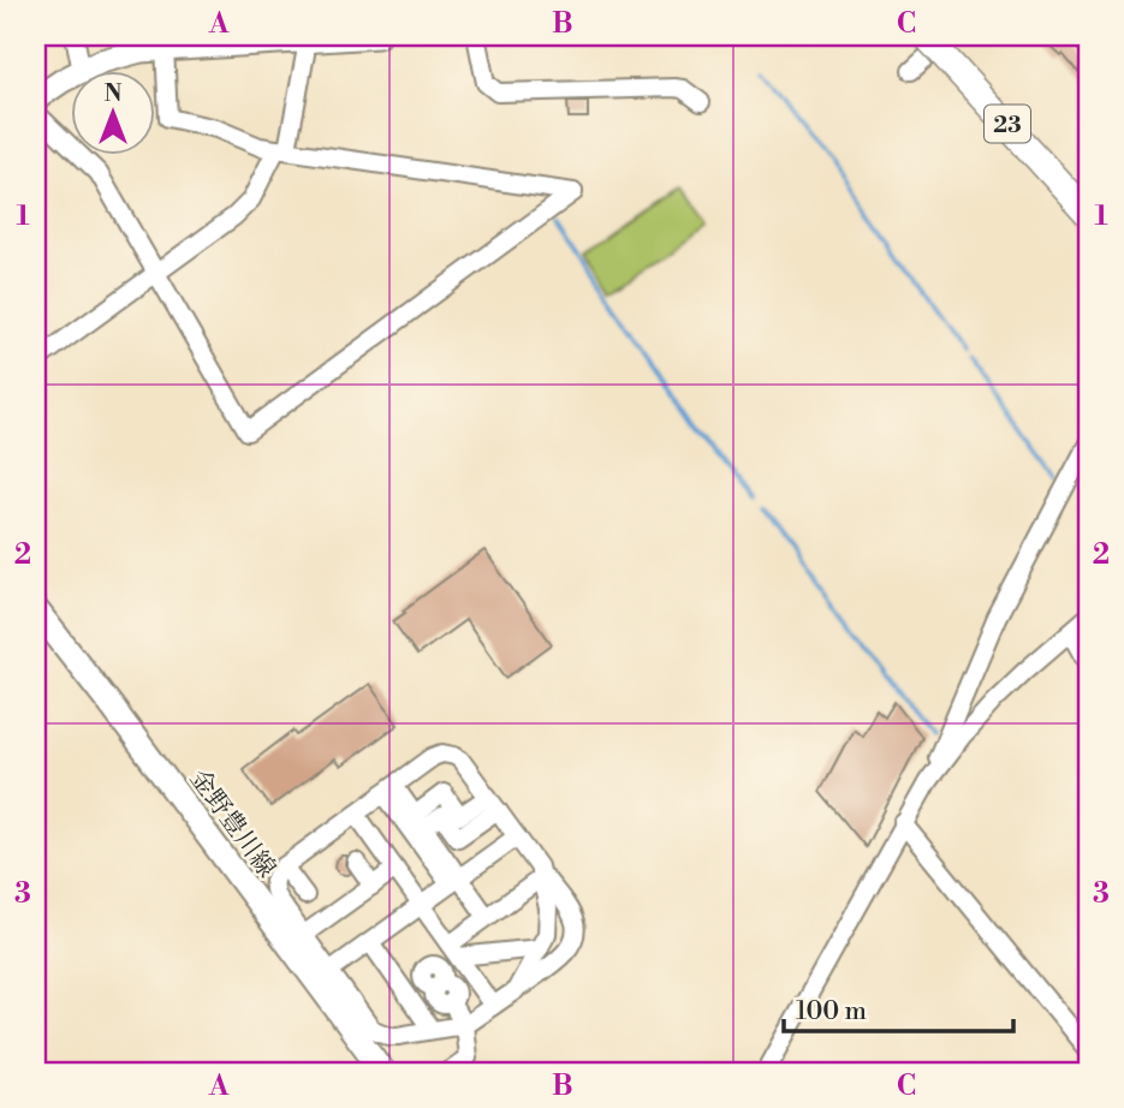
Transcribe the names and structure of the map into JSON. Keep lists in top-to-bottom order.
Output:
{
  "streets": {
    "highway": ["23"],
    "main road": ["金野豊川線"]
  },
  "scale_bar": "100 m",
  "north": "top",
  "grid": {
    "columns": ["A", "B", "C"],
    "rows": ["1", "2", "3"]
  }
}
